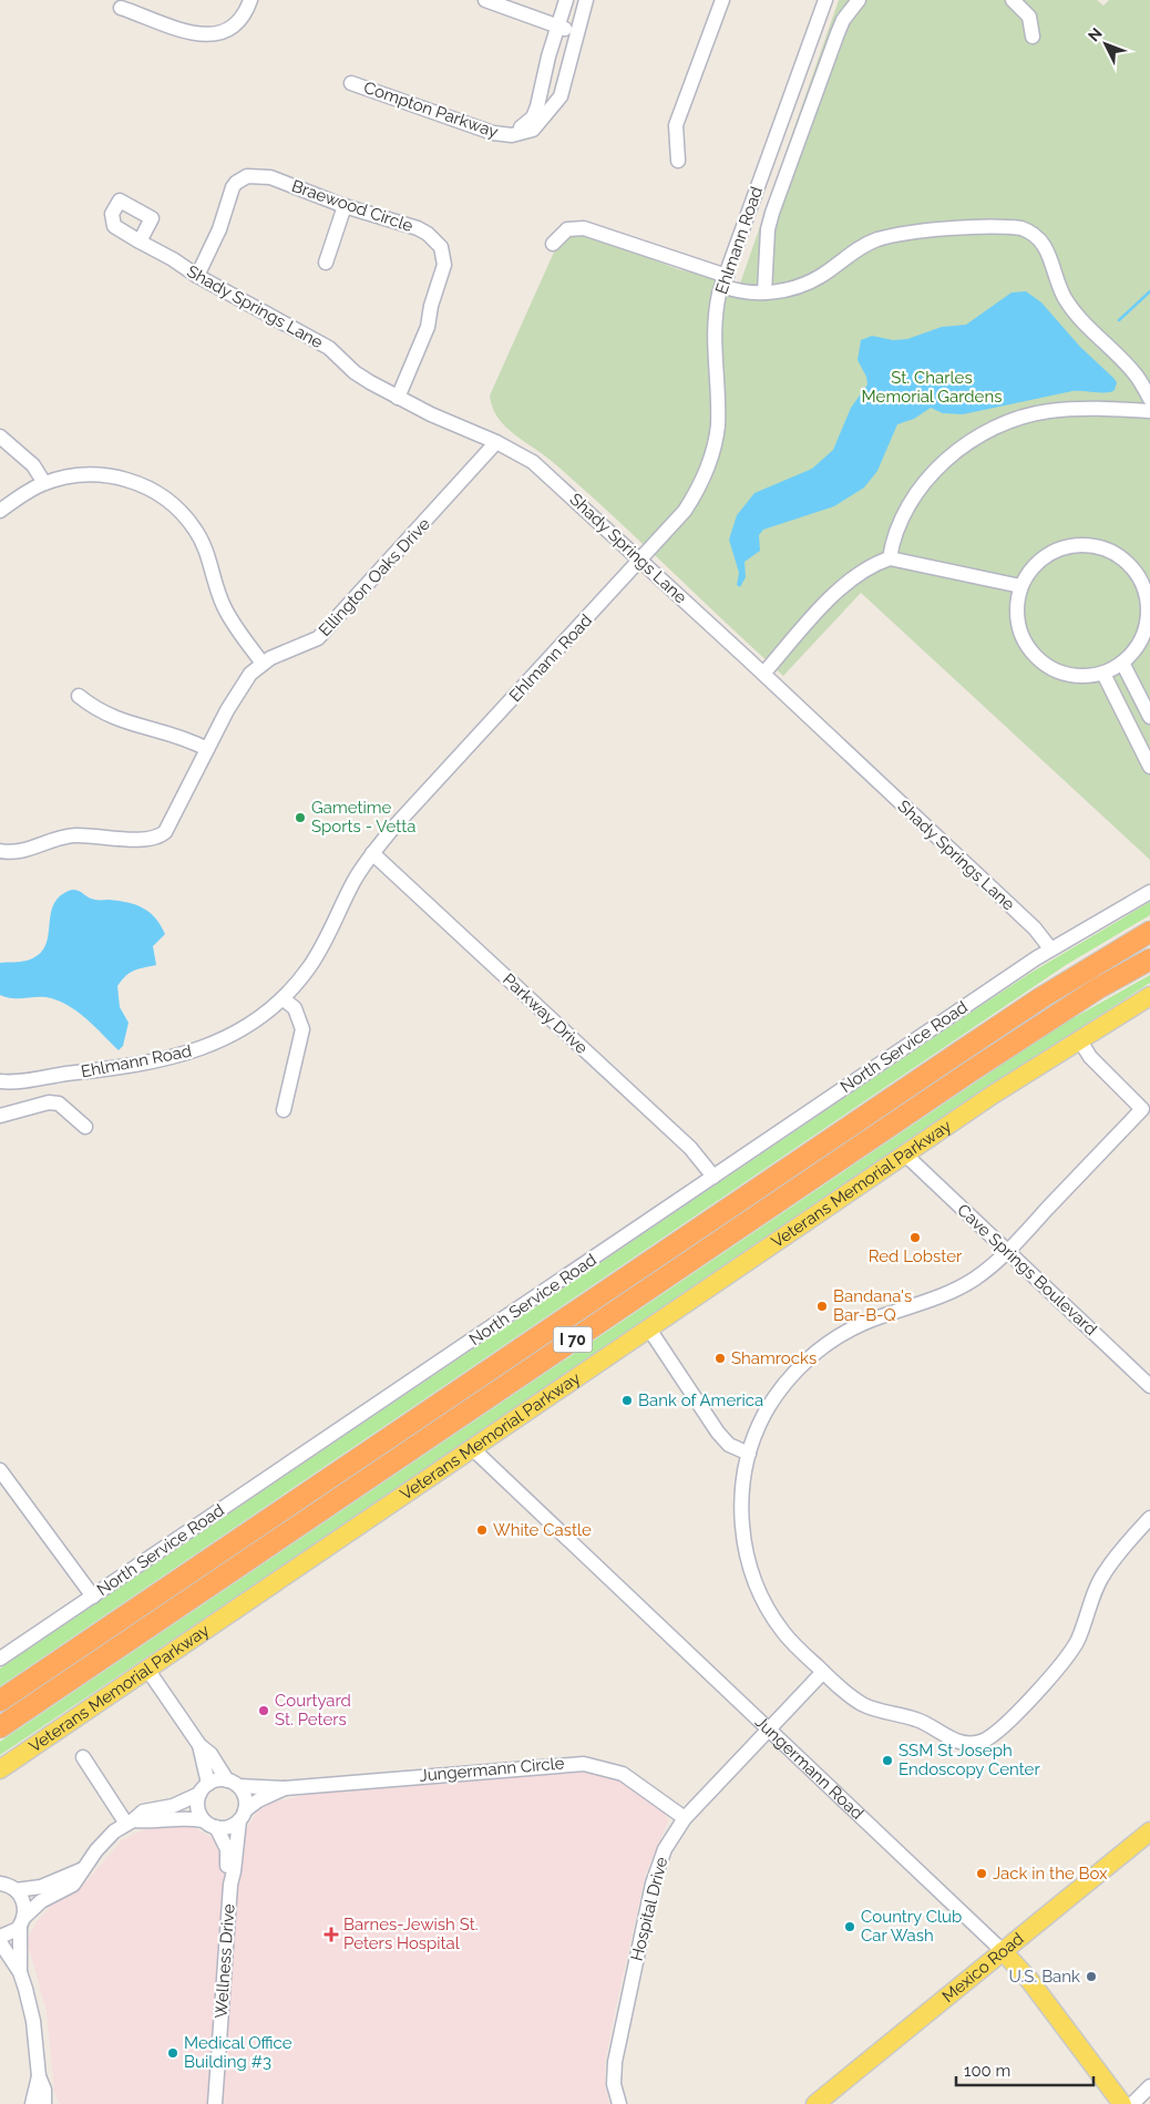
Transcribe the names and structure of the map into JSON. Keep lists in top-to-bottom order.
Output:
{
  "streets": {
    "highway": ["I 70"],
    "main road": ["Veterans Memorial Parkway", "Jungermann Road", "Mexico Road"],
    "street": [
      "Compton Parkway",
      "Braewood Circle",
      "Ehlmann Road",
      "Shady Springs Lane",
      "Ellington Oaks Drive",
      "Parkway Drive",
      "North Service Road",
      "Cave Springs Boulevard",
      "Jungermann Circle",
      "Hospital Drive",
      "Wellness Drive"
    ]
  },
  "crossings": [
    ["Braewood Circle", "Shady Springs Lane"],
    ["Ehlmann Road", "Shady Springs Lane"],
    ["Ehlmann Road", "Parkway Drive"],
    ["Shady Springs Lane", "Ellington Oaks Drive"],
    ["Shady Springs Lane", "North Service Road"],
    ["Parkway Drive", "North Service Road"],
    ["Veterans Memorial Parkway", "Cave Springs Boulevard"],
    ["Veterans Memorial Parkway", "Jungermann Road"],
    ["Jungermann Road", "Hospital Drive"],
    ["Jungermann Road", "Mexico Road"],
    ["Jungermann Circle", "Hospital Drive"],
    ["Jungermann Circle", "Wellness Drive"]
  ],
  "parks": ["St. Charles Memorial Gardens"],
  "places": {
    "other": [
      "Gametime Sports - Vetta",
      "Red Lobster",
      "Bandana's Bar-B-Q",
      "Shamrocks",
      "Bank of America",
      "White Castle",
      "Courtyard St. Peters",
      "SSM St Joseph Endoscopy Center",
      "Jack in the Box",
      "Country Club Car Wash",
      "U.S. Bank",
      "Medical Office Building #3"
    ],
    "health": ["Barnes-Jewish St. Peters Hospital"]
  },
  "scale_bar": "100 m",
  "north": "top left"
}
